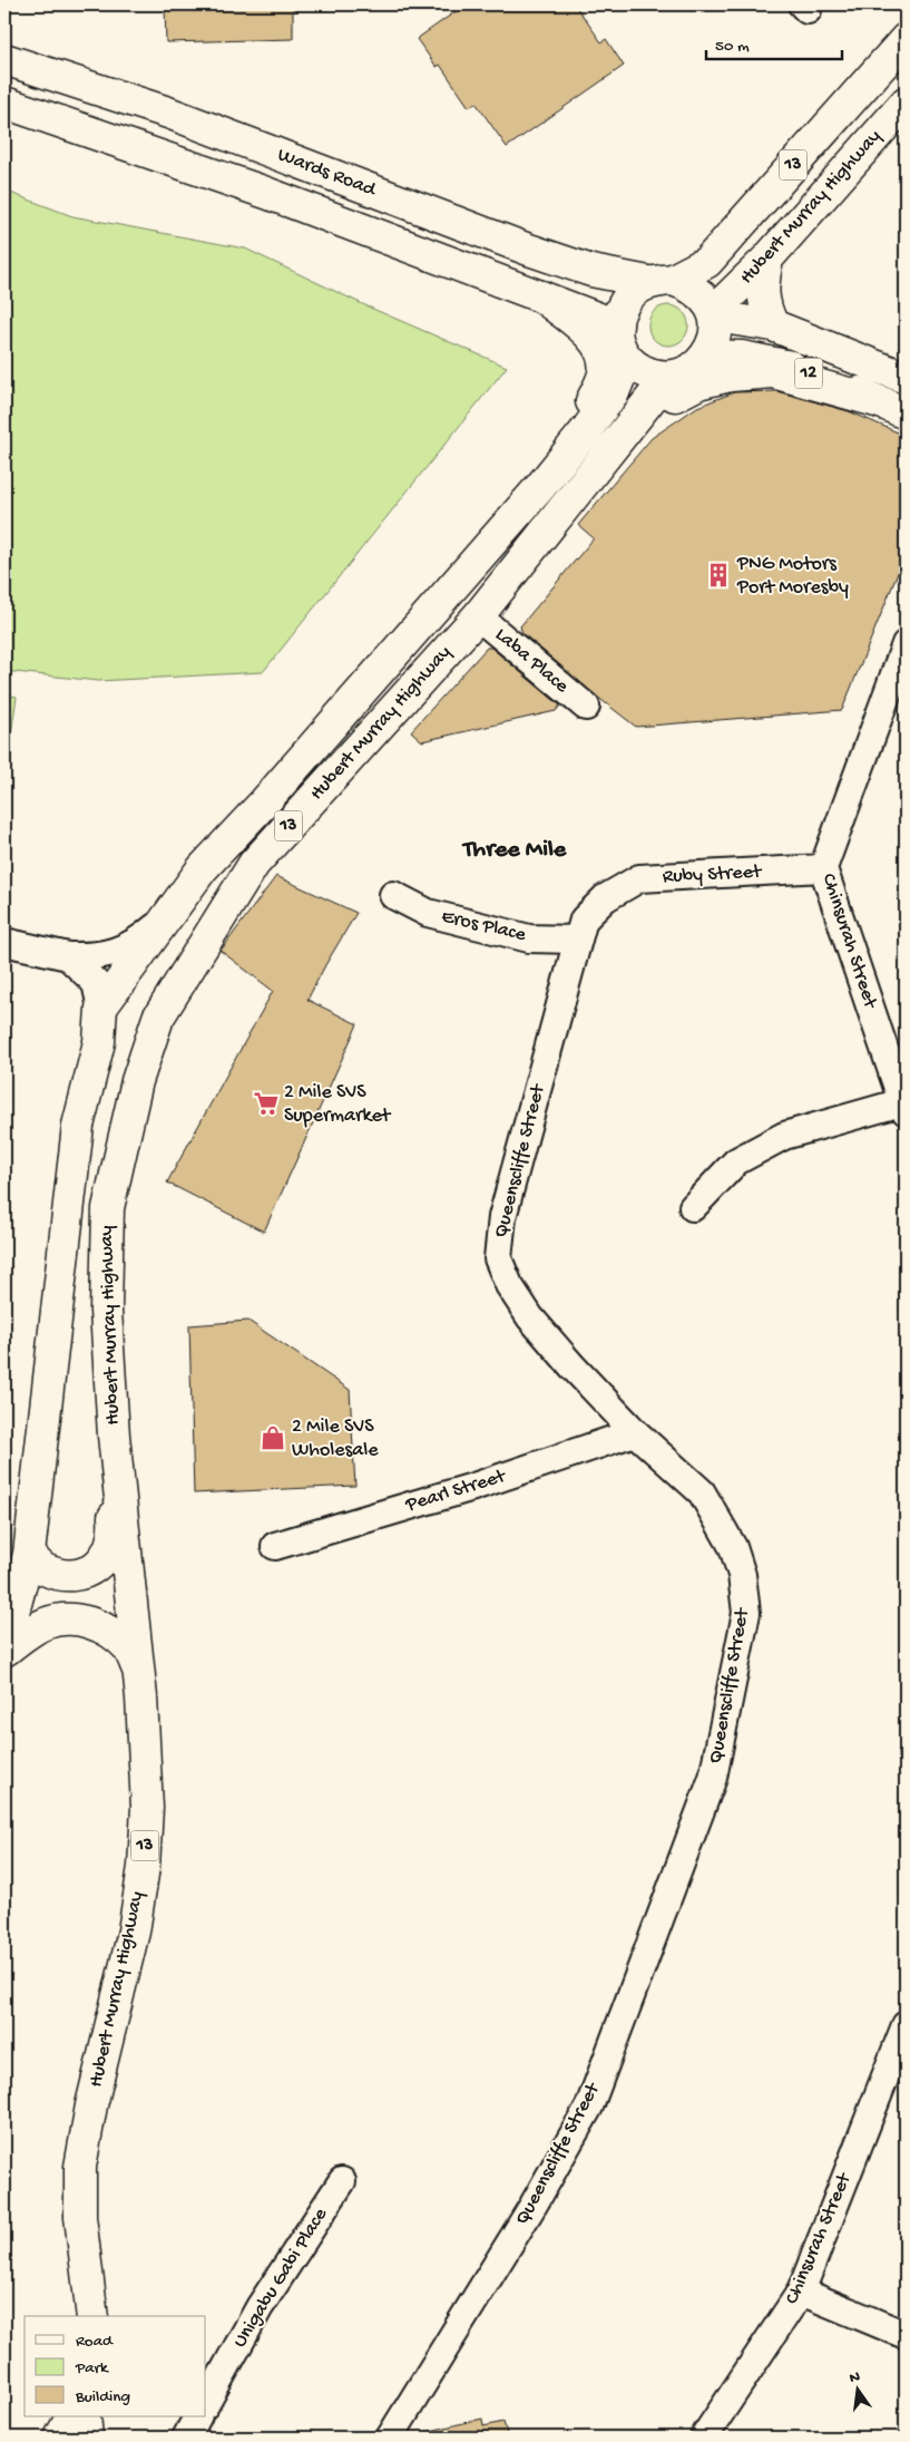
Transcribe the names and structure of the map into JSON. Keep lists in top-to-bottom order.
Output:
{
  "streets": {
    "main road": [
      "13",
      "Wards Road",
      "Hubert Murray Highway",
      "12"
    ],
    "street": [
      "Laba Place",
      "Ruby Street",
      "Eros Place",
      "Chinsurah Street",
      "Queenscliffe Street",
      "Pearl Street",
      "Unigabu Gabi Place"
    ]
  },
  "crossings": [
    ["13", "Wards Road"],
    ["13", "Hubert Murray Highway"],
    ["13", "12"],
    ["Wards Road", "Hubert Murray Highway"],
    ["Wards Road", "12"],
    ["Hubert Murray Highway", "12"],
    ["Hubert Murray Highway", "Laba Place"],
    ["Ruby Street", "Chinsurah Street"],
    ["Ruby Street", "Queenscliffe Street"],
    ["Eros Place", "Queenscliffe Street"],
    ["Queenscliffe Street", "Pearl Street"]
  ],
  "districts": ["Three Mile"],
  "places": {
    "building": ["PNG Motors Port Moresby"],
    "supermarket": ["2 Mile SVS Supermarket"],
    "shop": ["2 Mile SVS Wholesale"]
  },
  "legend": ["Road", "Park", "Building"],
  "scale_bar": "50 m",
  "north": "top"
}
